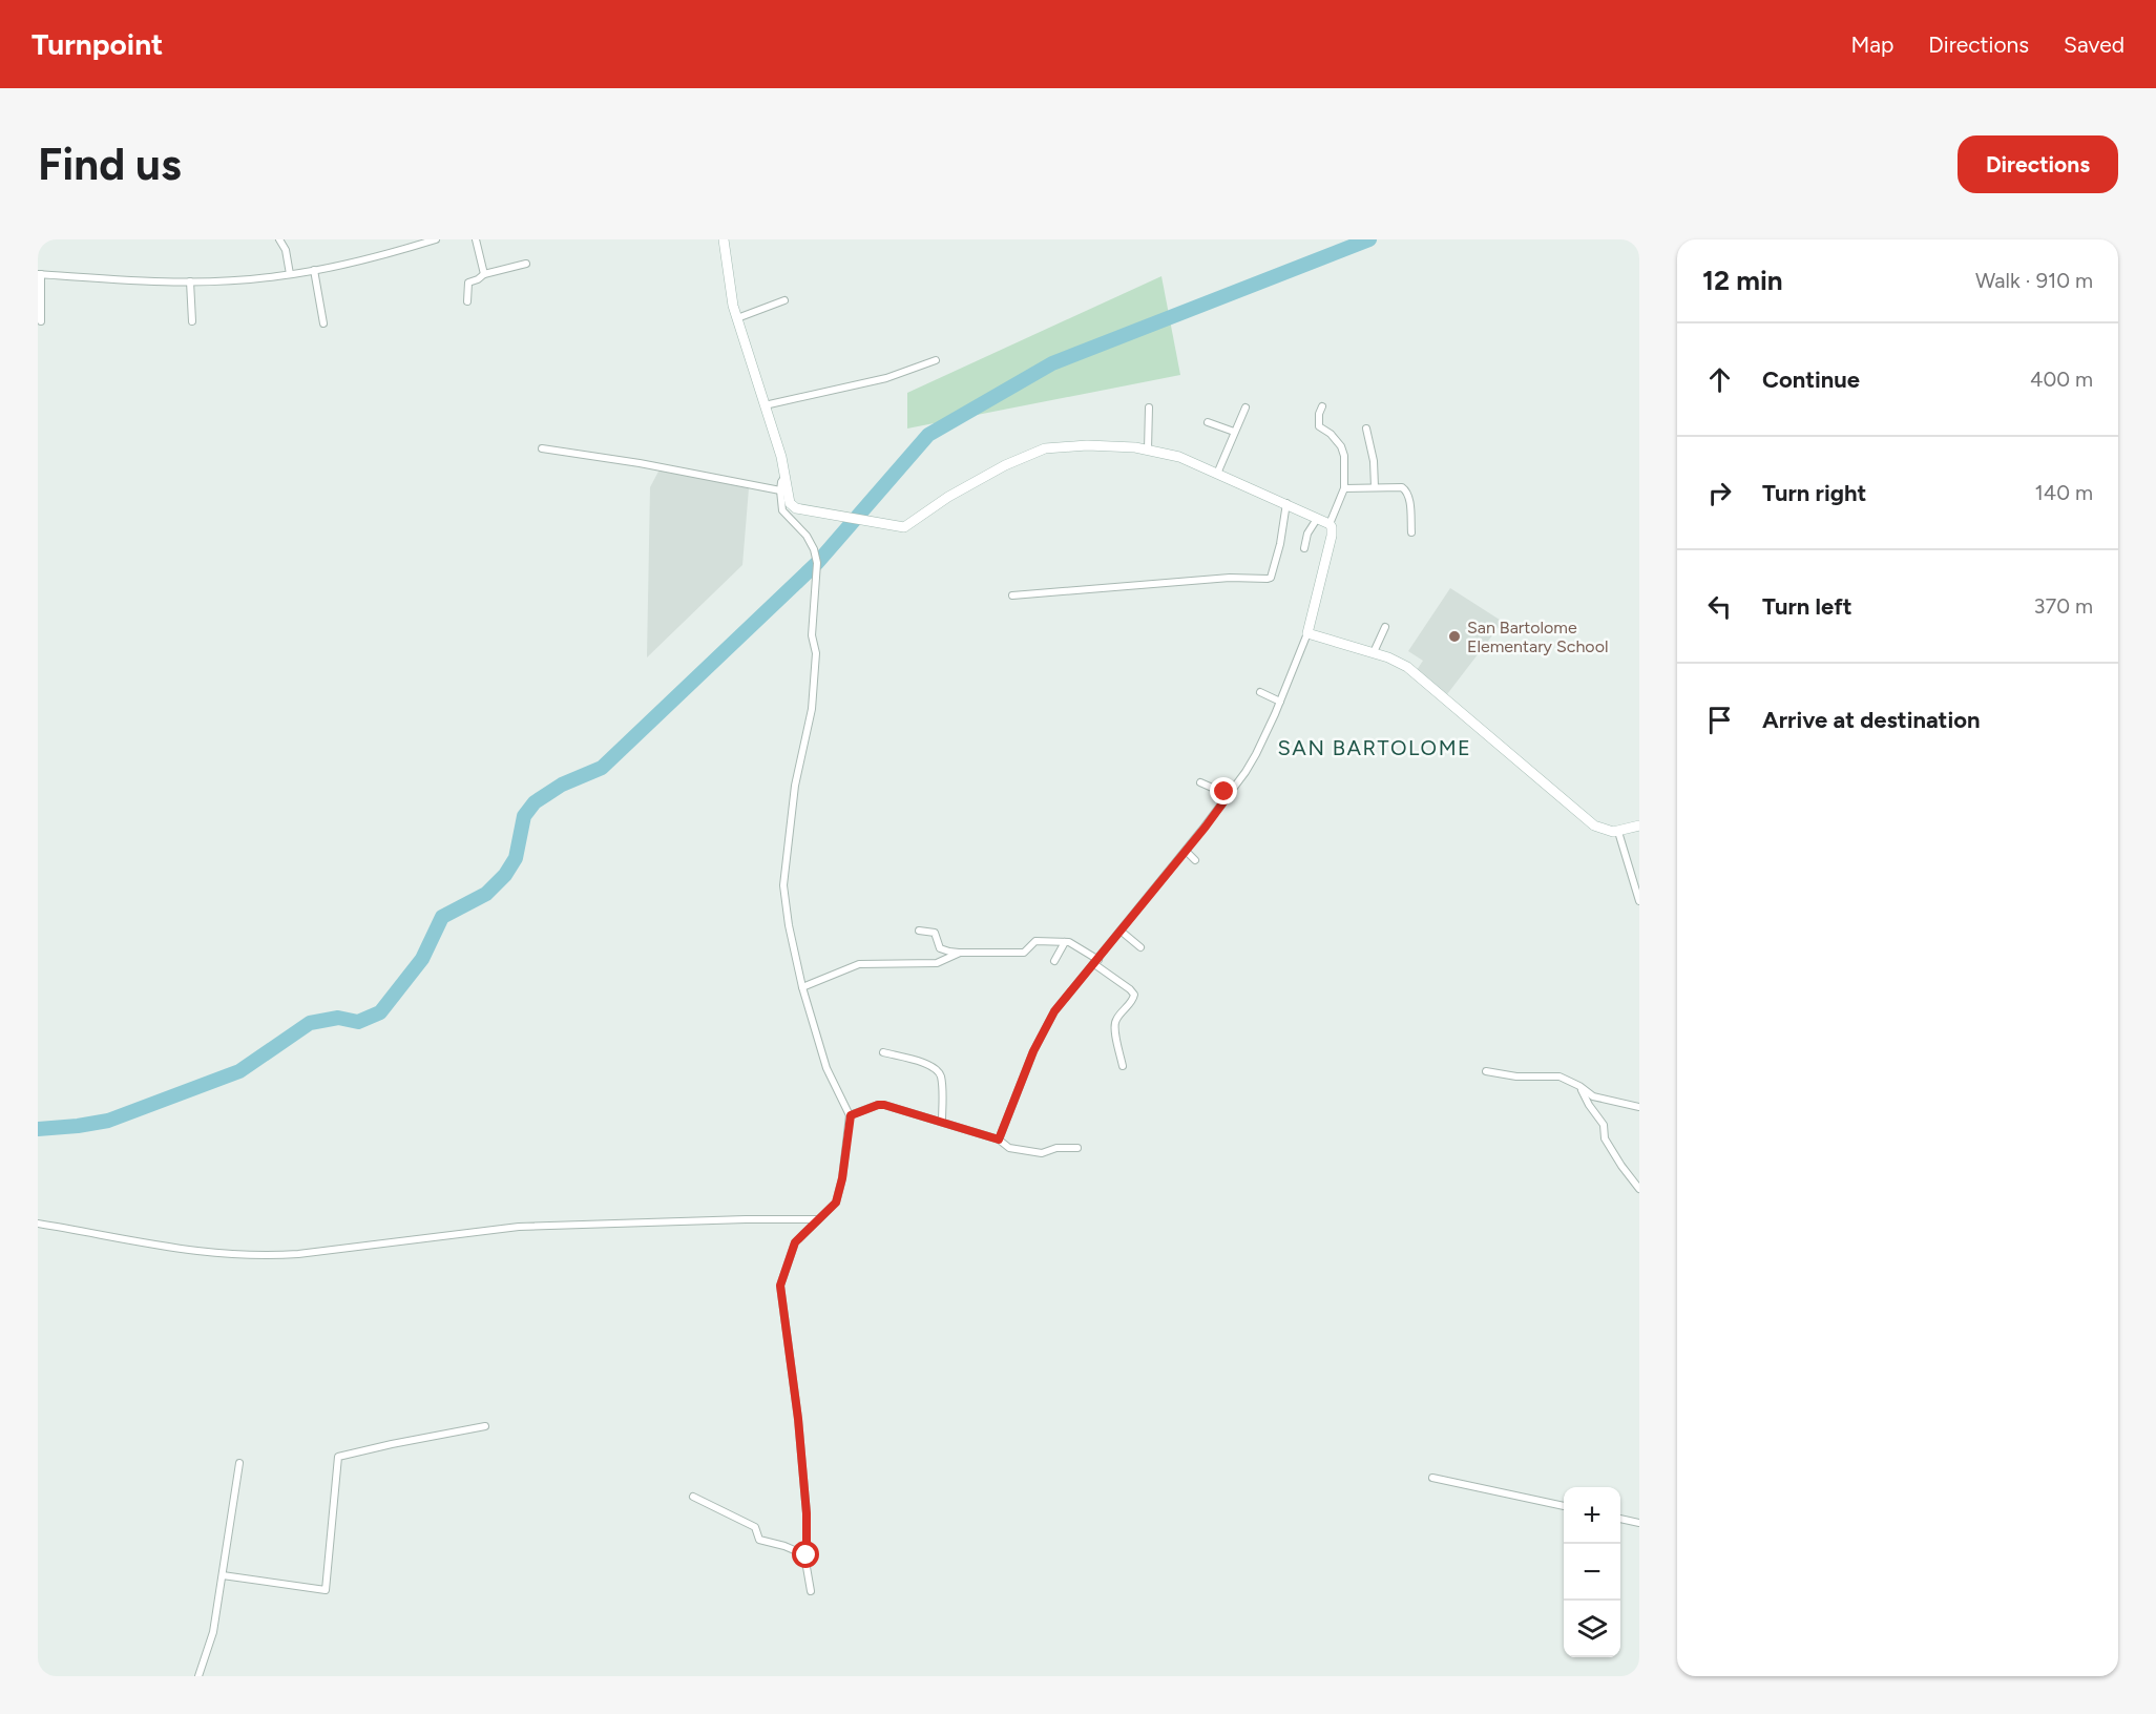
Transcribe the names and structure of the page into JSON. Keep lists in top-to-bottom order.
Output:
{
  "districts": ["SAN BARTOLOME"],
  "places": ["San Bartolome Elementary School"],
  "page": {
    "header": "Turnpoint",
    "nav": ["Map", "Directions", "Saved"],
    "buttons": "Directions",
    "title": "Find us",
    "heading": ["12 min", "Walk · 910 m"],
    "list": [
      ["Continue", "400 m"],
      ["Turn right", "140 m"],
      ["Turn left", "370 m"],
      "Arrive at destination"
    ],
    "map_buttons": ["+", "−"]
  }
}
